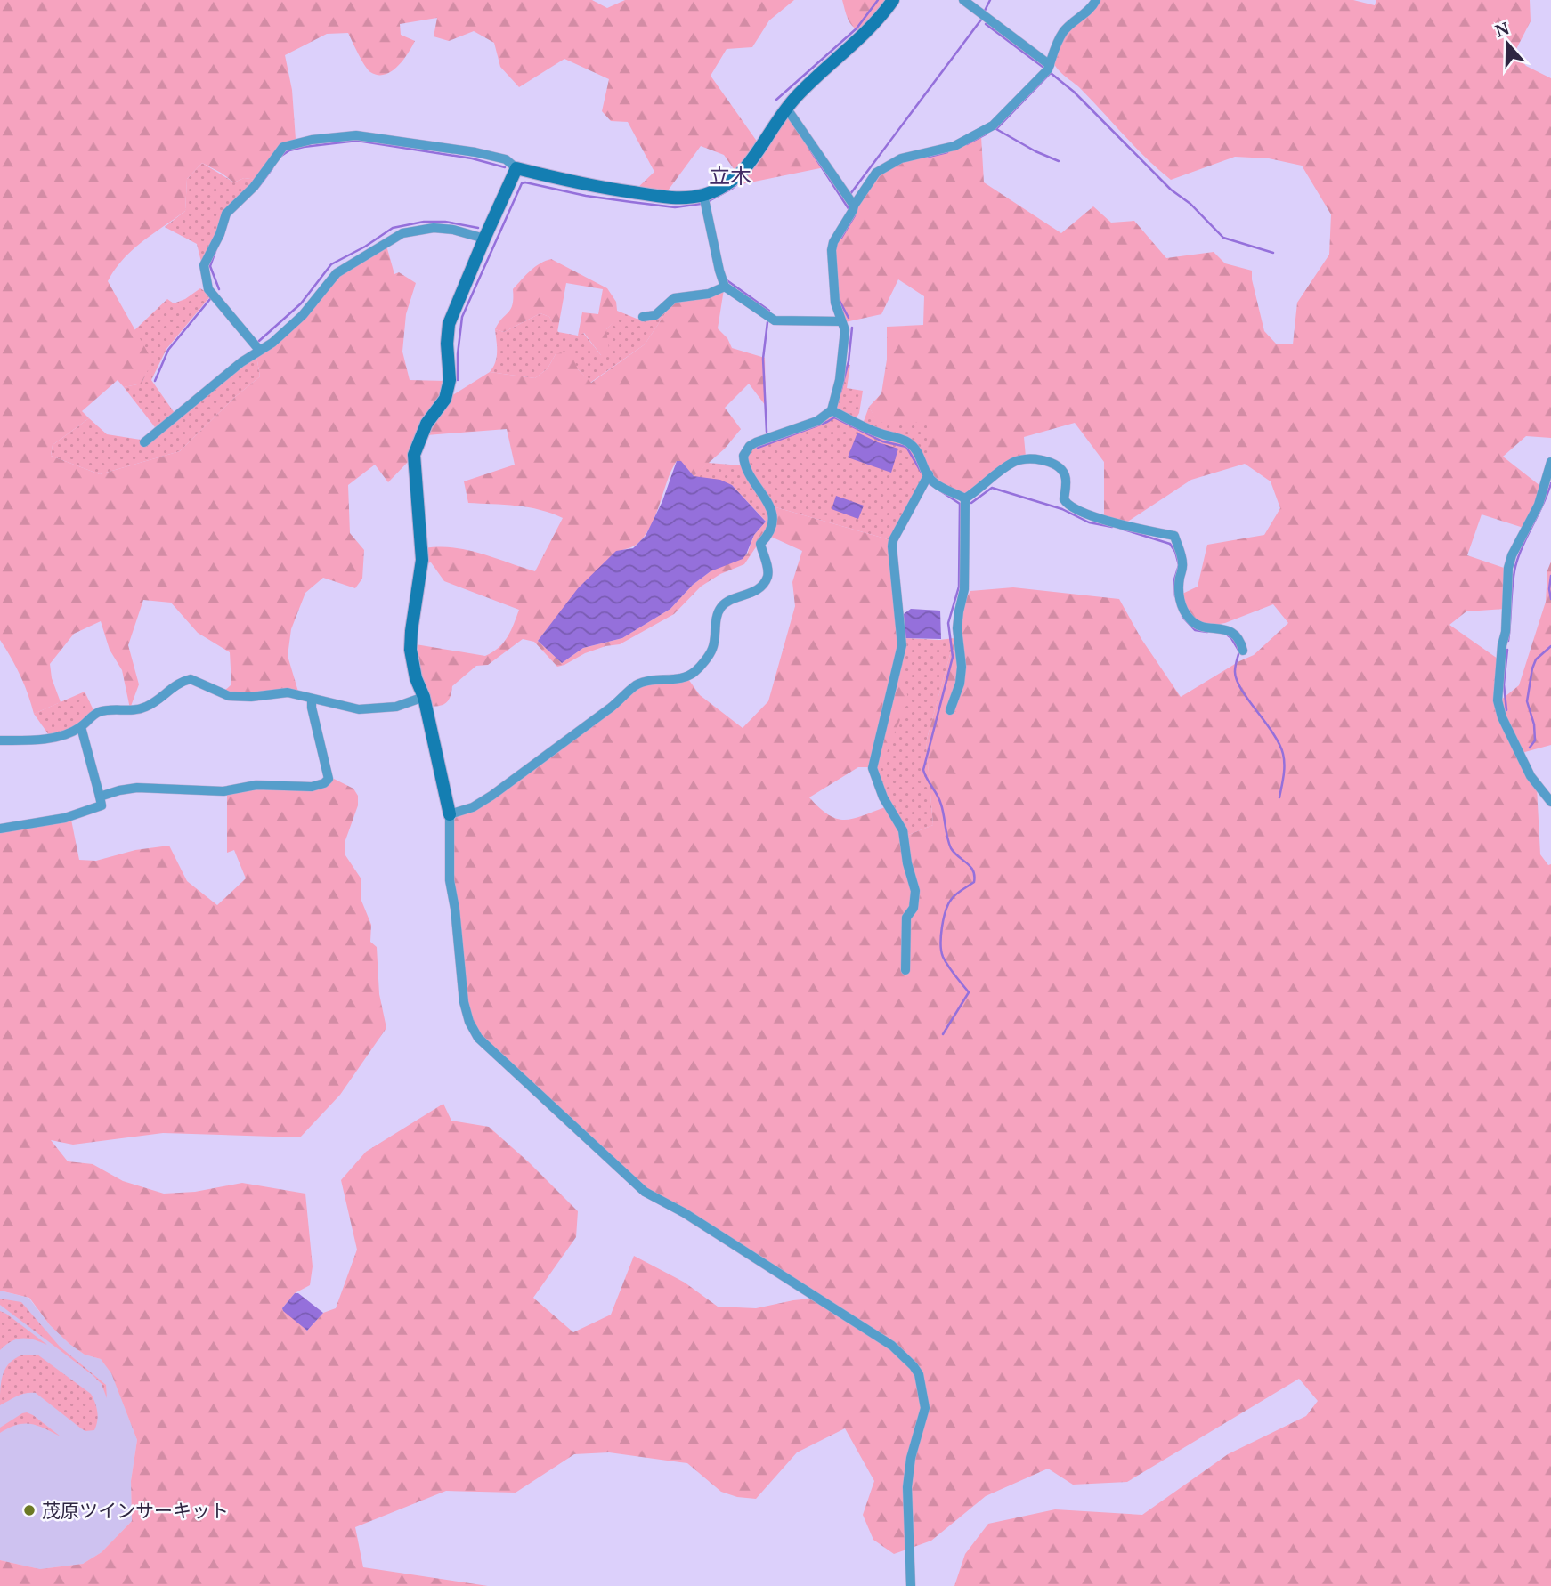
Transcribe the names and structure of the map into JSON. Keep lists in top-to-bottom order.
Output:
{
  "districts": ["立木"],
  "places": ["茂原ツインサーキット"],
  "north": "top"
}
